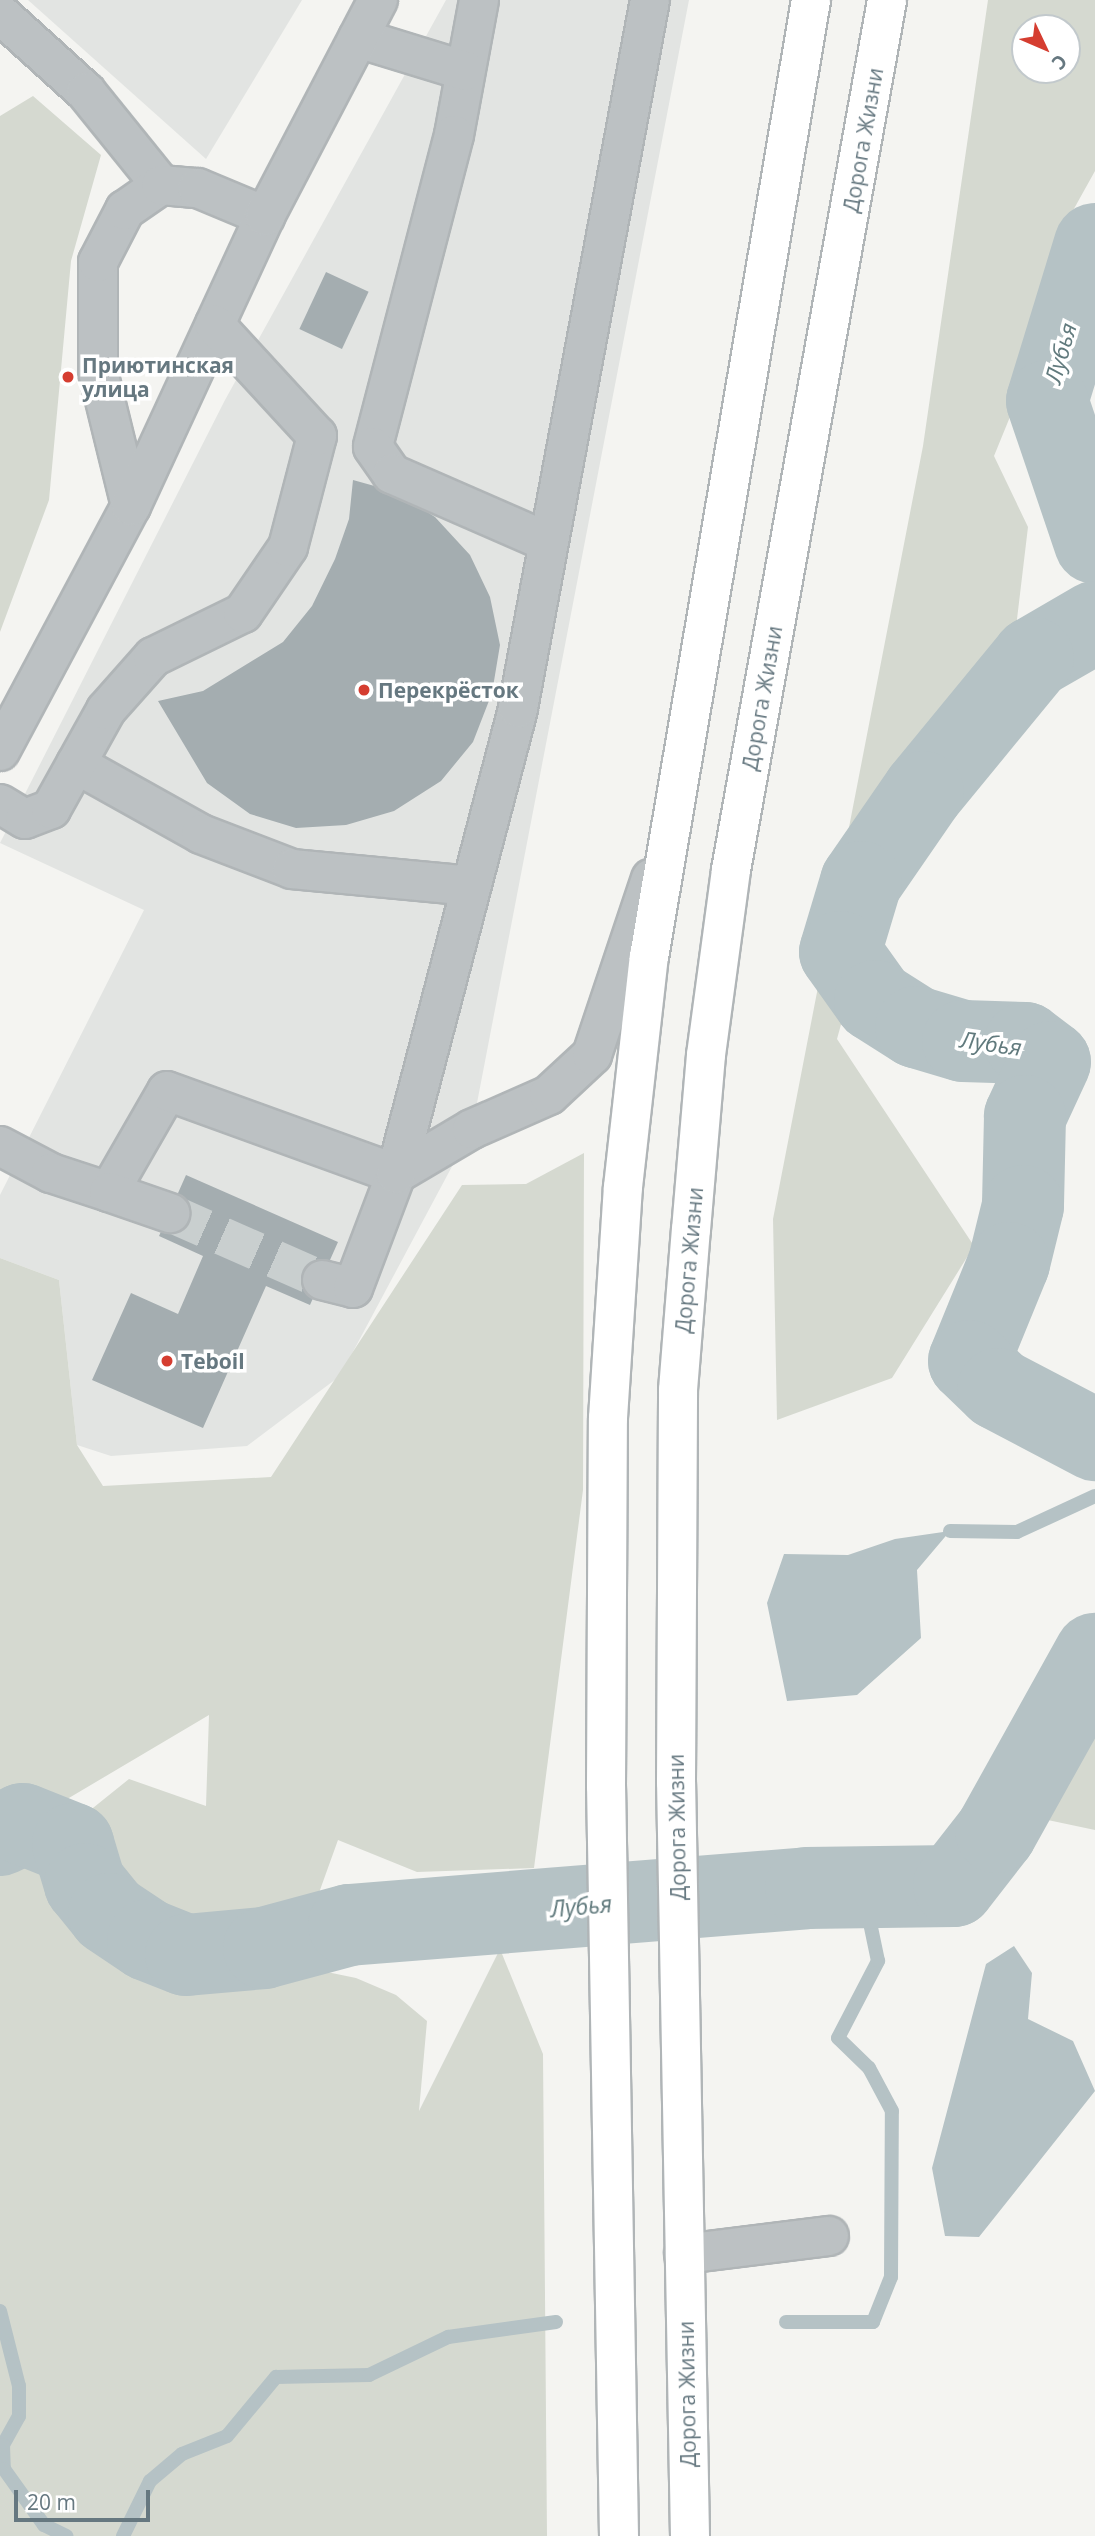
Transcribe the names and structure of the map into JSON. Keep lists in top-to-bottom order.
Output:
{
  "streets": {
    "main road": ["Дорога Жизни"]
  },
  "water": ["Лубья"],
  "places": ["Приютинская улица", "Перекрёсток", "Teboil"],
  "scale_bar": "20 m",
  "north": "bottom right"
}
